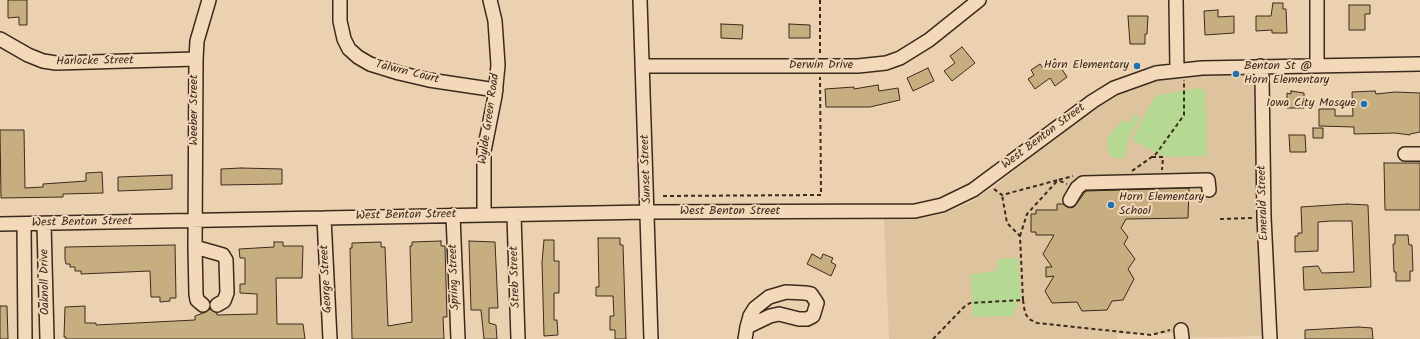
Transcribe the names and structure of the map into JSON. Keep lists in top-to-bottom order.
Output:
{
  "streets": {
    "street": [
      "Harlocke Street",
      "Derwin Drive",
      "Talwrn Court",
      "Weeber Street",
      "Wylde Green Road",
      "West Benton Street",
      "Sunset Street",
      "Emerald Street",
      "Spring Street",
      "Streb Street",
      "George Street",
      "Oaknoll Drive"
    ]
  },
  "crossings": [
    ["Harlocke Street", "Weeber Street"],
    ["Derwin Drive", "Sunset Street"],
    ["Talwrn Court", "Wylde Green Road"],
    ["Weeber Street", "West Benton Street"],
    ["Wylde Green Road", "West Benton Street"],
    ["West Benton Street", "Sunset Street"],
    ["West Benton Street", "Emerald Street"],
    ["West Benton Street", "Spring Street"],
    ["West Benton Street", "Streb Street"],
    ["West Benton Street", "George Street"],
    ["West Benton Street", "Oaknoll Drive"]
  ],
  "places": [
    "Horn Elementary",
    "Benton St @ Horn Elementary",
    "Iowa City Mosque",
    "Horn Elementary School"
  ]
}
